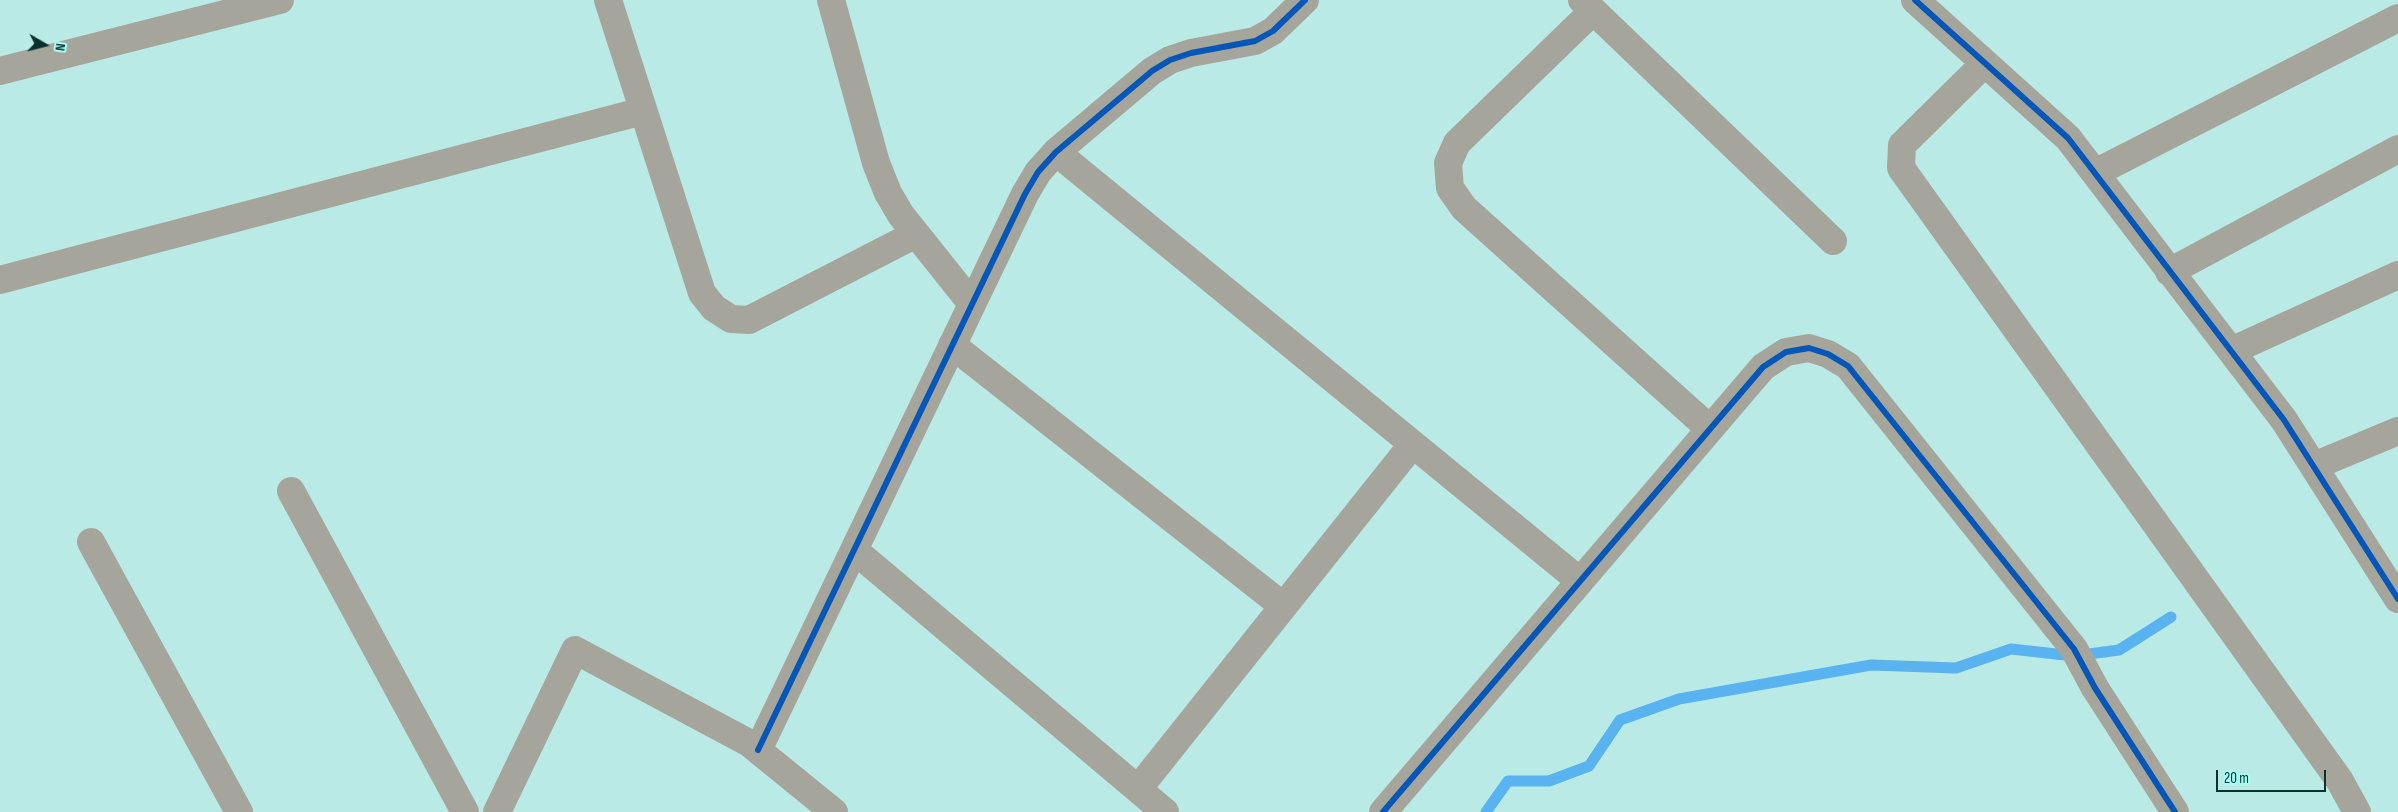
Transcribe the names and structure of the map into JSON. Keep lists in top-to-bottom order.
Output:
{
  "scale_bar": "20 m",
  "north": "right"
}
